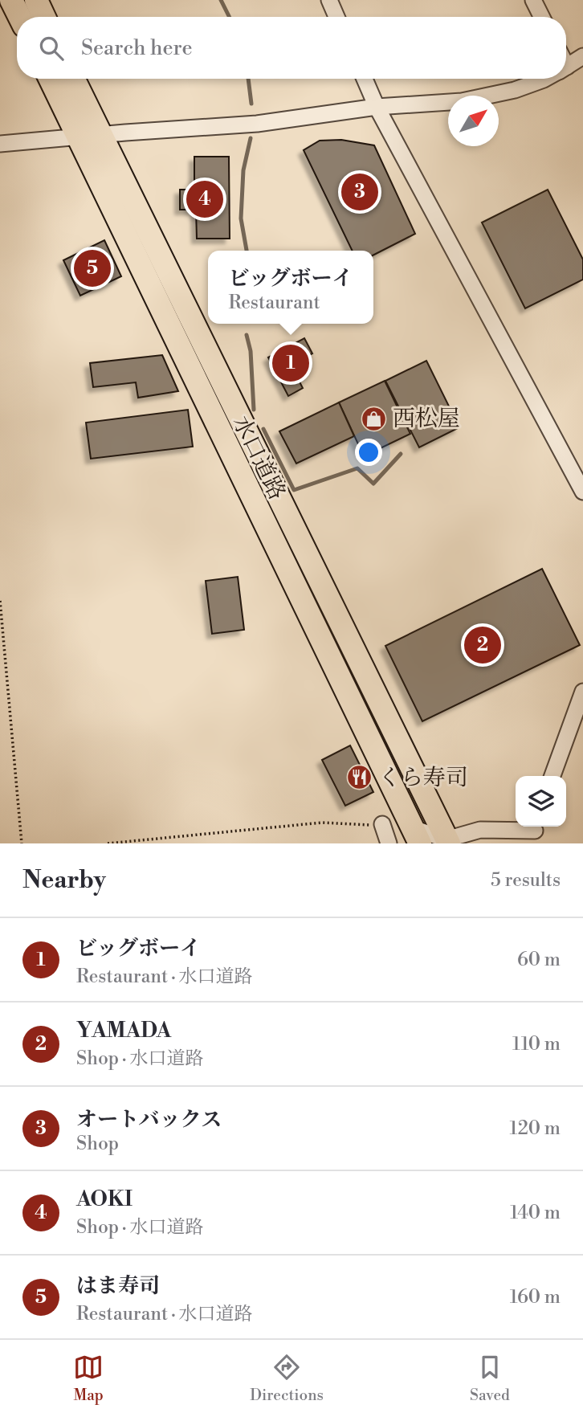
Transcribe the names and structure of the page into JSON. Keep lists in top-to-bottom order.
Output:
{
  "streets": {
    "highway": ["水口道路"]
  },
  "places": {
    "shop": ["西松屋"],
    "restaurant": ["くら寿司"]
  },
  "north": "top right",
  "page": {
    "search": "Search here",
    "pins": [
      "3",
      "4",
      "5",
      "1",
      "2"
    ],
    "popup": ["ビッグボーイ", "Restaurant"],
    "heading": ["Nearby", "5 results"],
    "list": [
      {
        "mark": "1",
        "name": "ビッグボーイ",
        "note": "Restaurant · 水口道路",
        "value": "60 m"
      },
      {
        "mark": "2",
        "name": "YAMADA",
        "note": "Shop · 水口道路",
        "value": "110 m"
      },
      {
        "mark": "3",
        "name": "オートバックス",
        "note": "Shop",
        "value": "120 m"
      },
      {
        "mark": "4",
        "name": "AOKI",
        "note": "Shop · 水口道路",
        "value": "140 m"
      },
      {
        "mark": "5",
        "name": "はま寿司",
        "note": "Restaurant · 水口道路",
        "value": "160 m"
      }
    ],
    "nav": ["Map", "Directions", "Saved"]
  }
}
